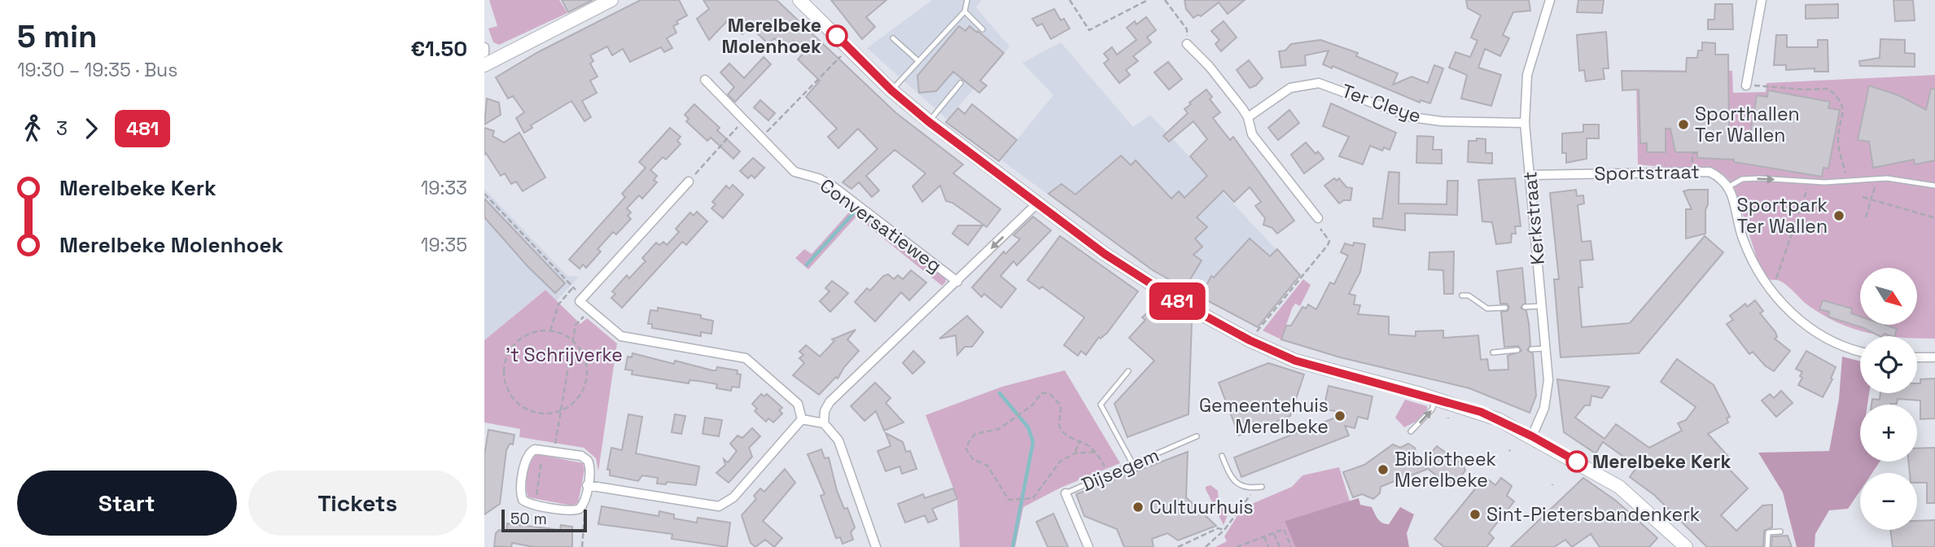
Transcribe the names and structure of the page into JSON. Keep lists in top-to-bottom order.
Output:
{
  "streets": {
    "street": [
      "Ter Cleye",
      "Sportstraat",
      "Kerkstraat",
      "Conversatieweg",
      "Dijsegem"
    ]
  },
  "crossings": [
    ["Ter Cleye", "Kerkstraat"],
    ["Sportstraat", "Kerkstraat"]
  ],
  "parks": ["'t Schrijverke"],
  "places": [
    "Merelbeke Molenhoek",
    "Sporthallen Ter Wallen",
    "Sportpark Ter Wallen",
    "Gemeentehuis Merelbeke",
    "Merelbeke Kerk",
    "Bibliotheek Merelbeke",
    "Cultuurhuis",
    "Sint-Pietersbandenkerk"
  ],
  "lines": ["bus line 481"],
  "scale_bar": "50 m",
  "north": "bottom right",
  "page": {
    "heading": ["5 min", "19:30 – 19:35 · Bus", "€1.50"],
    "on_map": "481",
    "legs": ["3", "481"],
    "list": [
      {
        "name": "Merelbeke Kerk",
        "value": "19:33"
      },
      {
        "name": "Merelbeke Molenhoek",
        "value": "19:35"
      }
    ],
    "map_buttons": ["+", "−"],
    "buttons": ["Start", "Tickets"],
    "scale": "50 m"
  }
}
